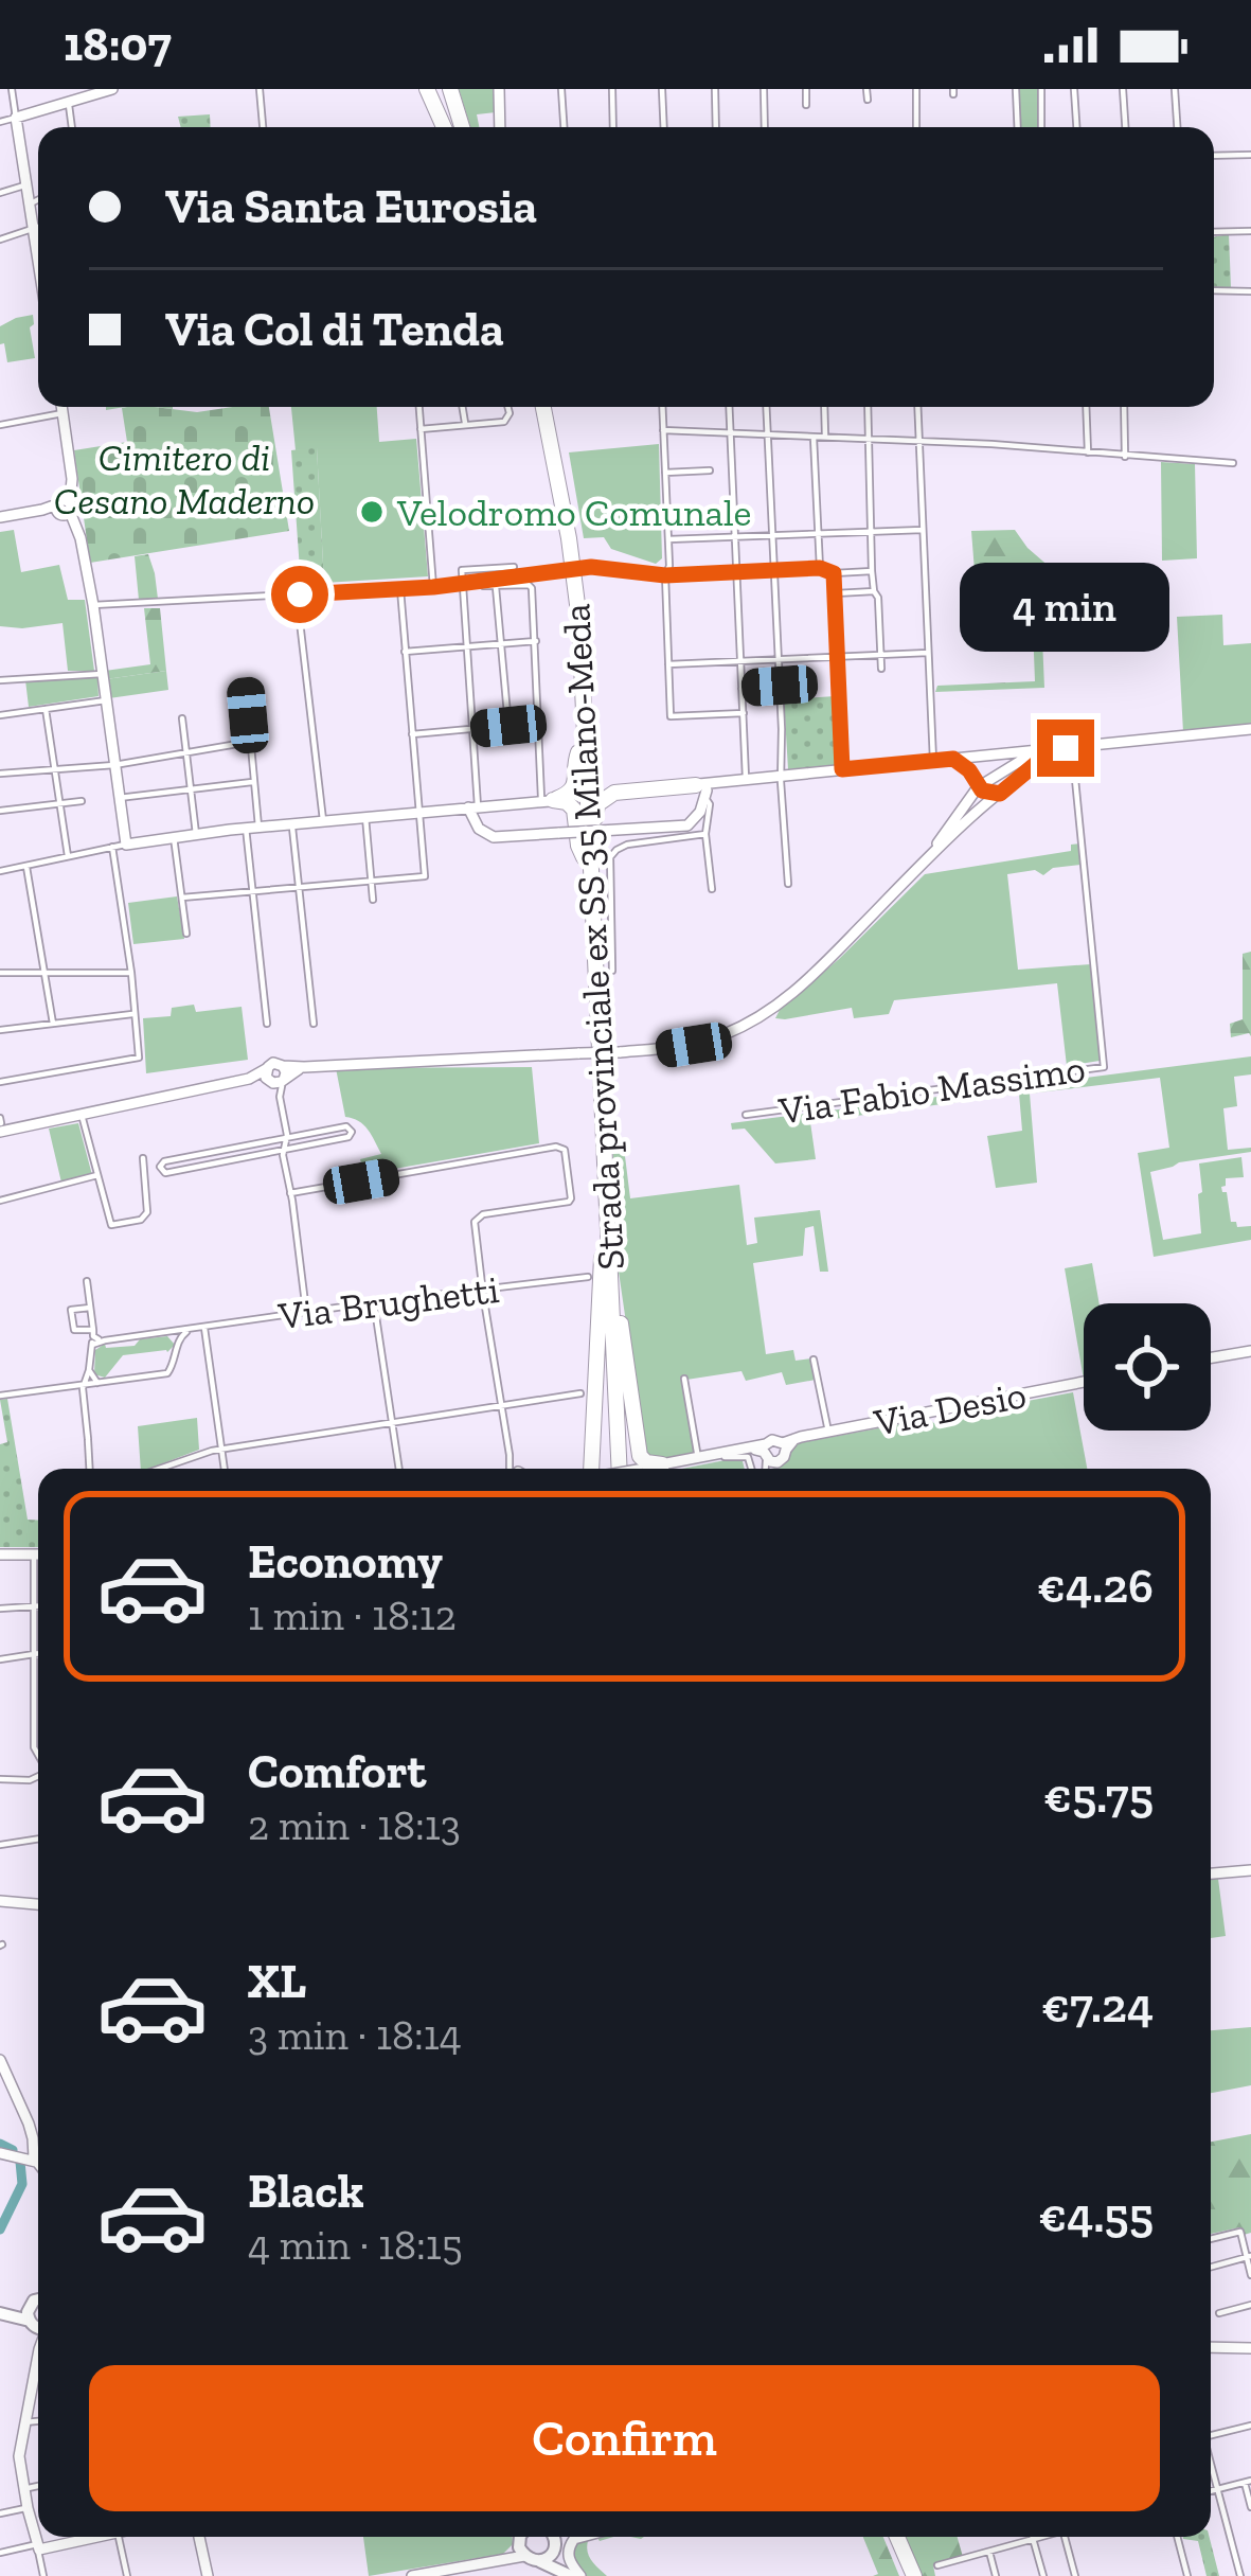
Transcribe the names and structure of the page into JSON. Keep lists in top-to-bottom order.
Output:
{
  "streets": {
    "highway": ["Strada provinciale ex SS 35 Milano-Meda"],
    "street": ["Via Fabio Massimo", "Via Brughetti", "Via Desio"]
  },
  "parks": ["Cimitero di Cesano Maderno"],
  "places": ["Velodromo Comunale"],
  "page": {
    "status": "18:07",
    "banner": ["Via Santa Eurosia", "Via Col di Tenda"],
    "bubble": "4 min",
    "list": [
      {
        "name": "Economy",
        "note": "1 min · 18:12",
        "value": "€4.26"
      },
      {
        "name": "Comfort",
        "note": "2 min · 18:13",
        "value": "€5.75"
      },
      {
        "name": "XL",
        "note": "3 min · 18:14",
        "value": "€7.24"
      },
      {
        "name": "Black",
        "note": "4 min · 18:15",
        "value": "€4.55"
      }
    ],
    "buttons": "Confirm"
  }
}
